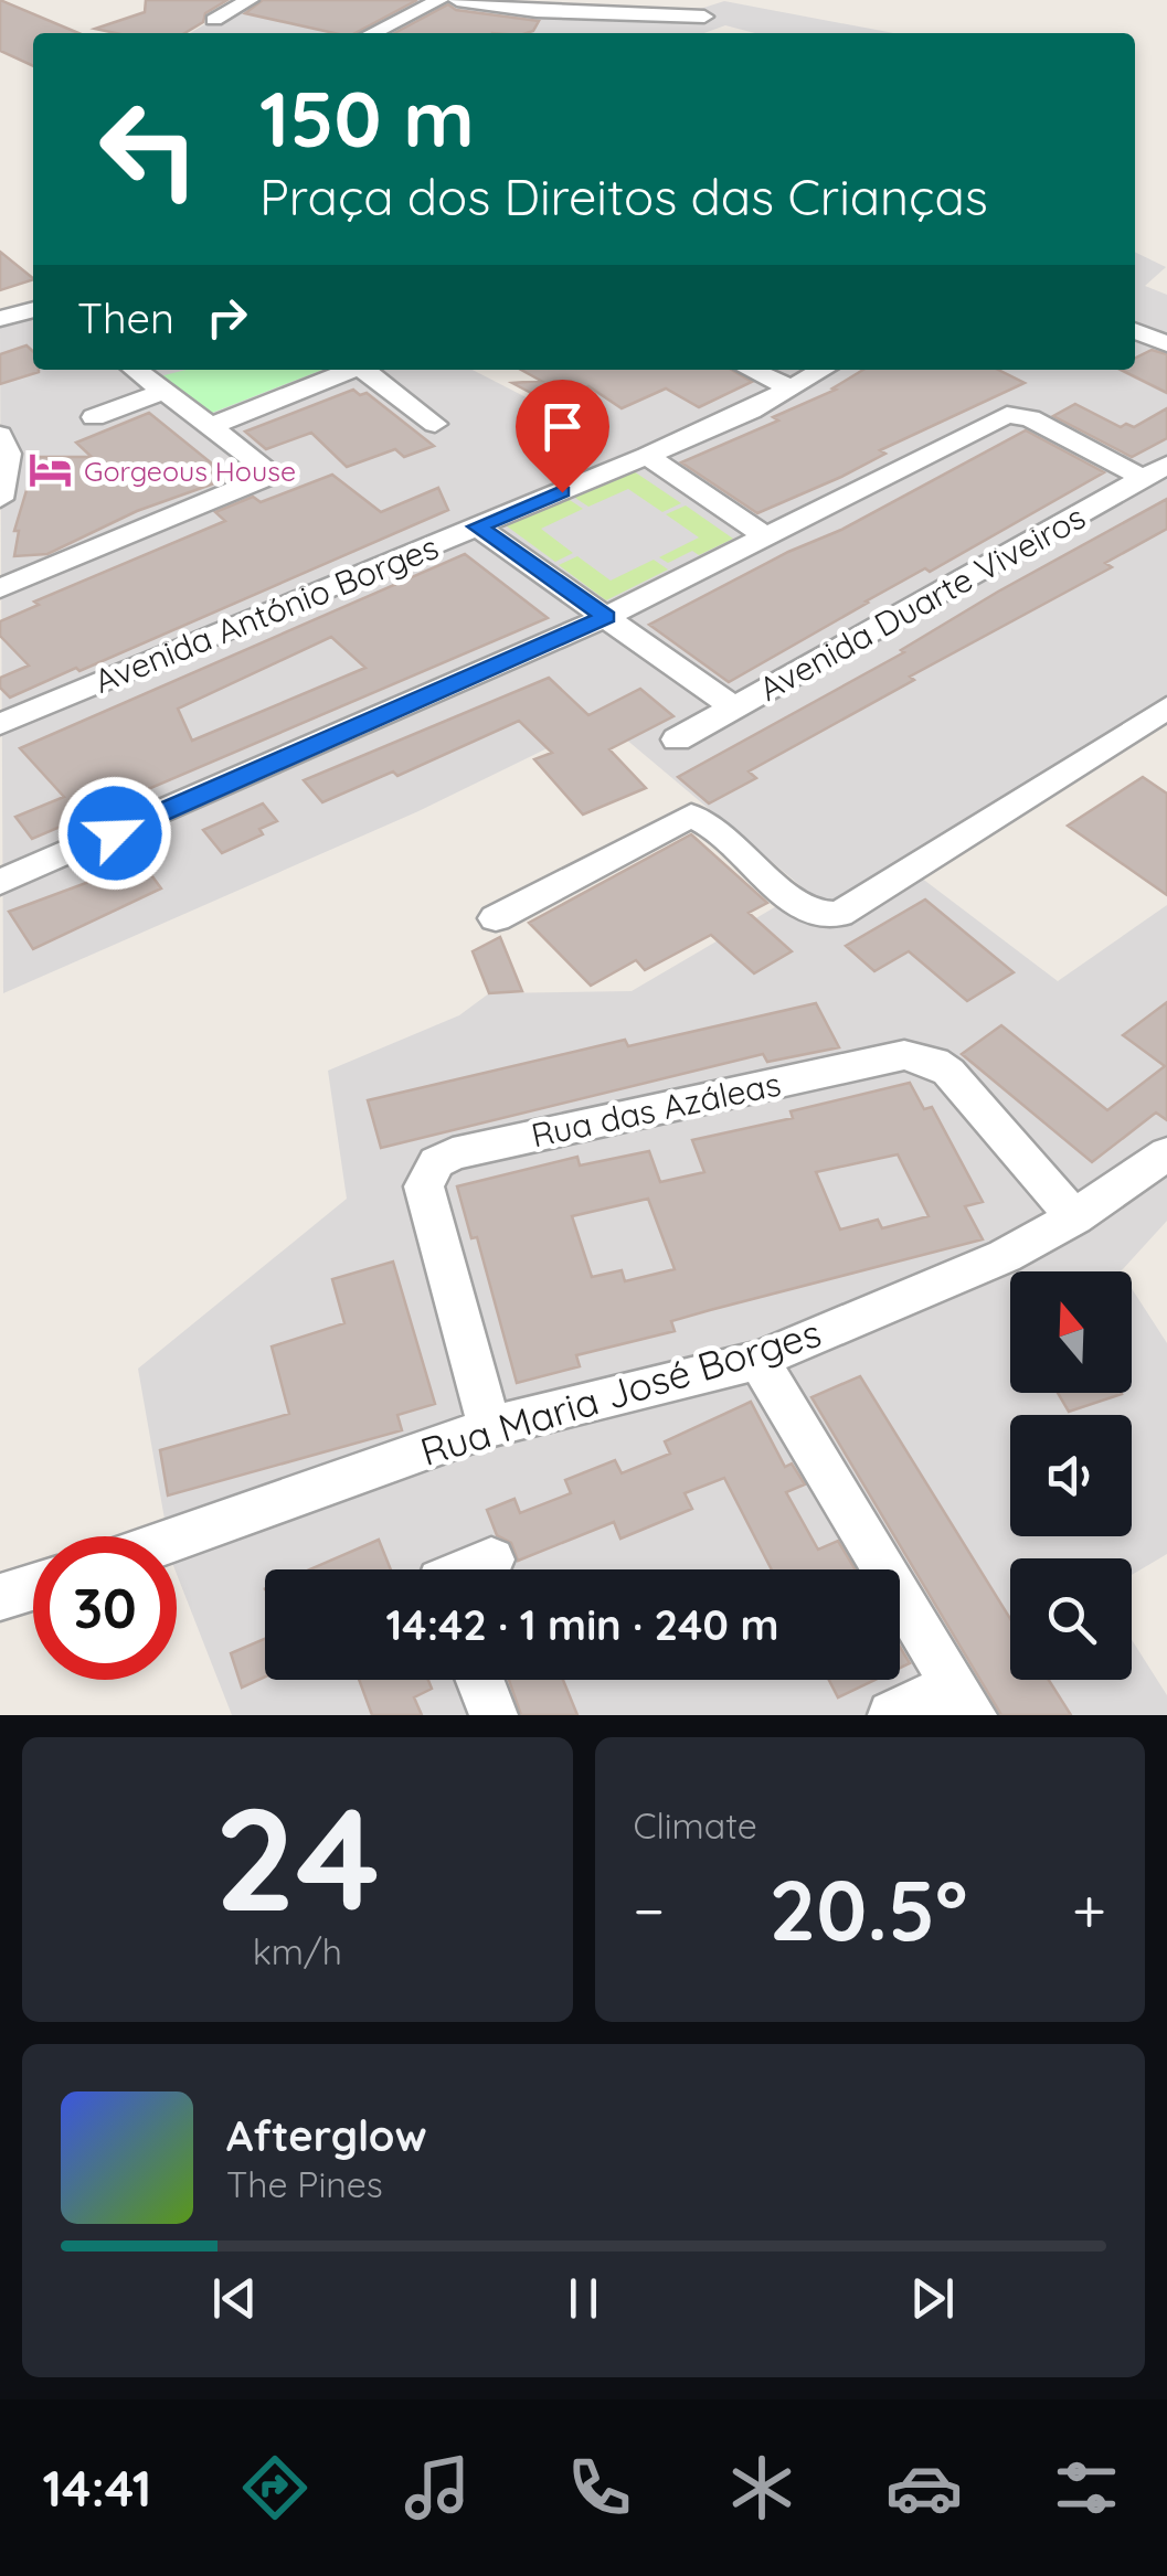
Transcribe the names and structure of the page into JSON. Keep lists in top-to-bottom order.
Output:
{
  "streets": {
    "street": [
      "Avenida Duarte Viveiros",
      "Avenida António Borges",
      "Rua das Azáleas",
      "Rua Maria José Borges"
    ]
  },
  "crossings": [
    ["Rua das Azáleas", "Rua Maria José Borges"]
  ],
  "places": {
    "hotel": ["Gorgeous House"]
  },
  "north": "top",
  "page": {
    "turn": ["150 m", "Praça dos Direitos das Crianças"],
    "then": "Then",
    "limit": "30",
    "trip": "14:42 · 1 min · 240 m",
    "tile": [
      ["24", "km/h"],
      "Climate"
    ],
    "heat": ["−", "20.5°", "+"],
    "song": ["Afterglow", "The Pines"],
    "tabs": "14:41"
  }
}
